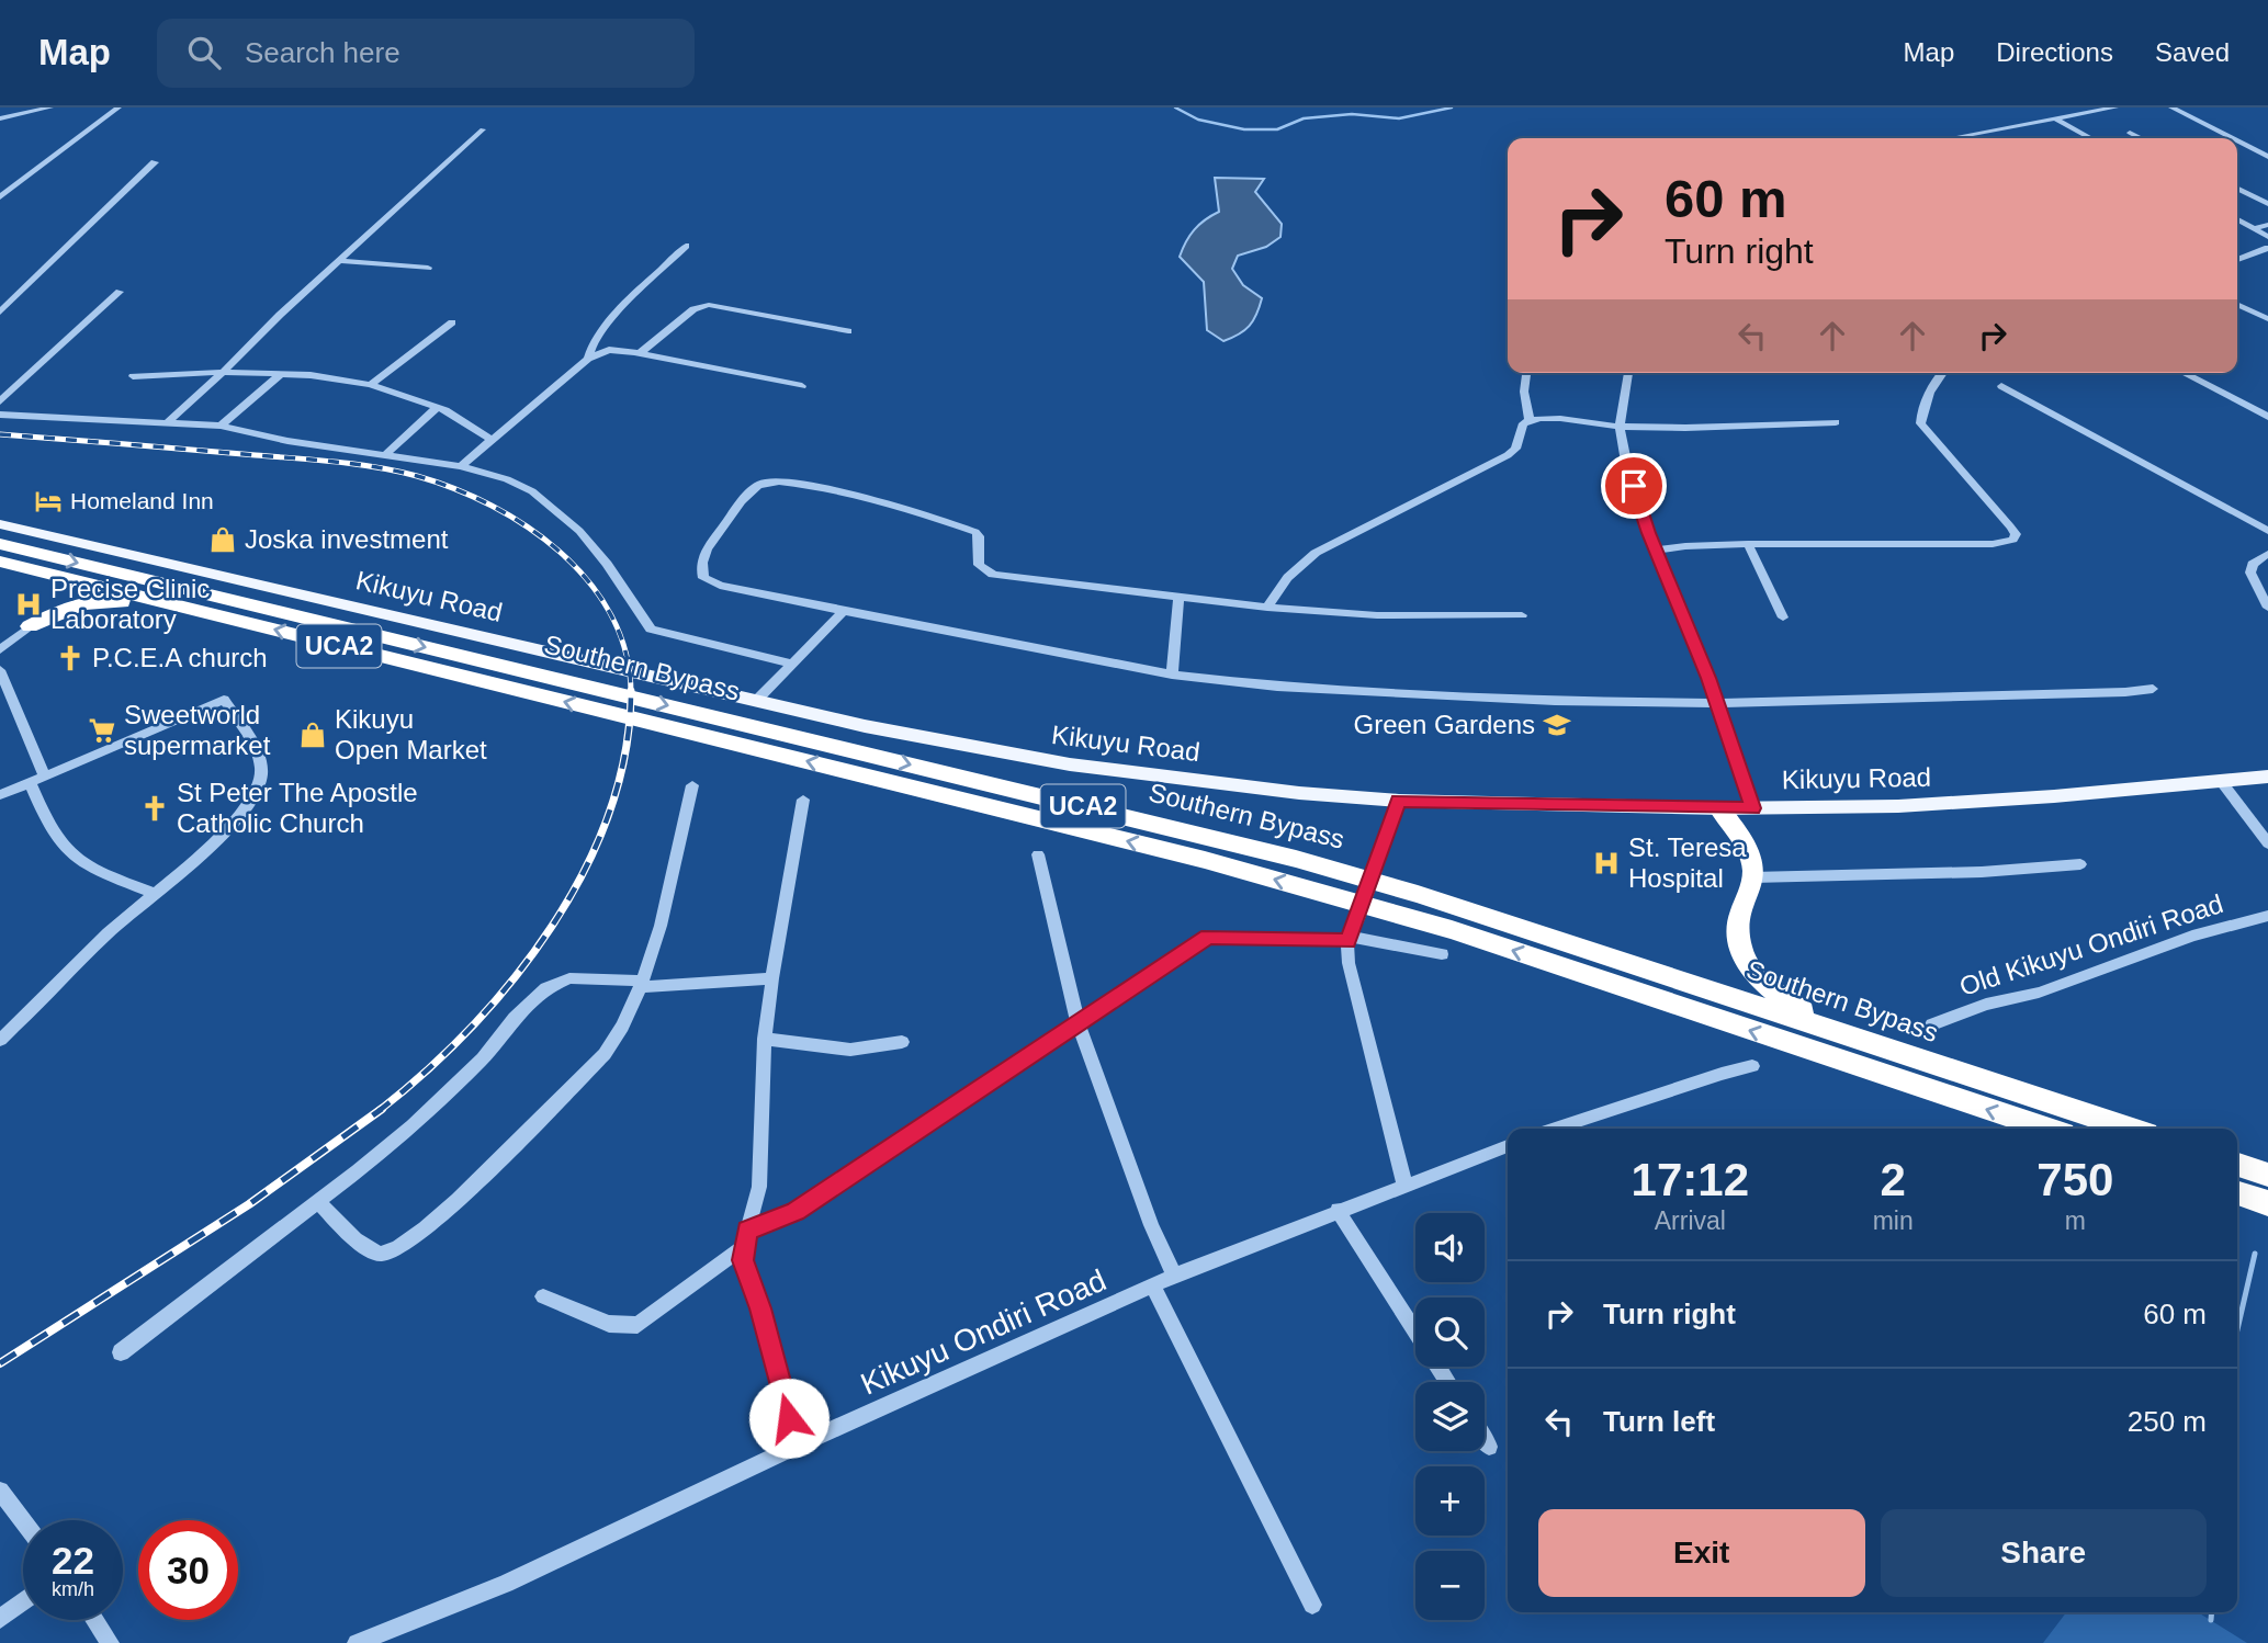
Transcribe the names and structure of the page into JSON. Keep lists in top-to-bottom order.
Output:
{
  "streets": {
    "highway": ["UCA2", "Southern Bypass"],
    "main road": ["Kikuyu Road"],
    "street": ["Old Kikuyu Ondiri Road", "Kikuyu Ondiri Road"]
  },
  "places": {
    "hotel": ["Homeland Inn"],
    "shop": ["Joska investment", "Kikuyu Open Market"],
    "hospital": ["Precise Clinic Laboratory", "St. Teresa Hospital"],
    "church": ["P.C.E.A church", "St Peter The Apostle Catholic Church"],
    "school or university": ["Green Gardens"],
    "supermarket": ["Sweetworld supermarket"]
  },
  "page": {
    "header": "Map",
    "search": "Search here",
    "nav": ["Map", "Directions", "Saved"],
    "turn": ["60 m", "Turn right"],
    "eta": [
      "17:12",
      "Arrival",
      "2",
      "min",
      "750",
      "m"
    ],
    "map_buttons": ["+", "−"],
    "list": [
      {
        "name": "Turn right",
        "value": "60 m"
      },
      {
        "name": "Turn left",
        "value": "250 m"
      }
    ],
    "buttons": ["Exit", "Share"],
    "speed": "22 km/h",
    "limit": "30"
  }
}
